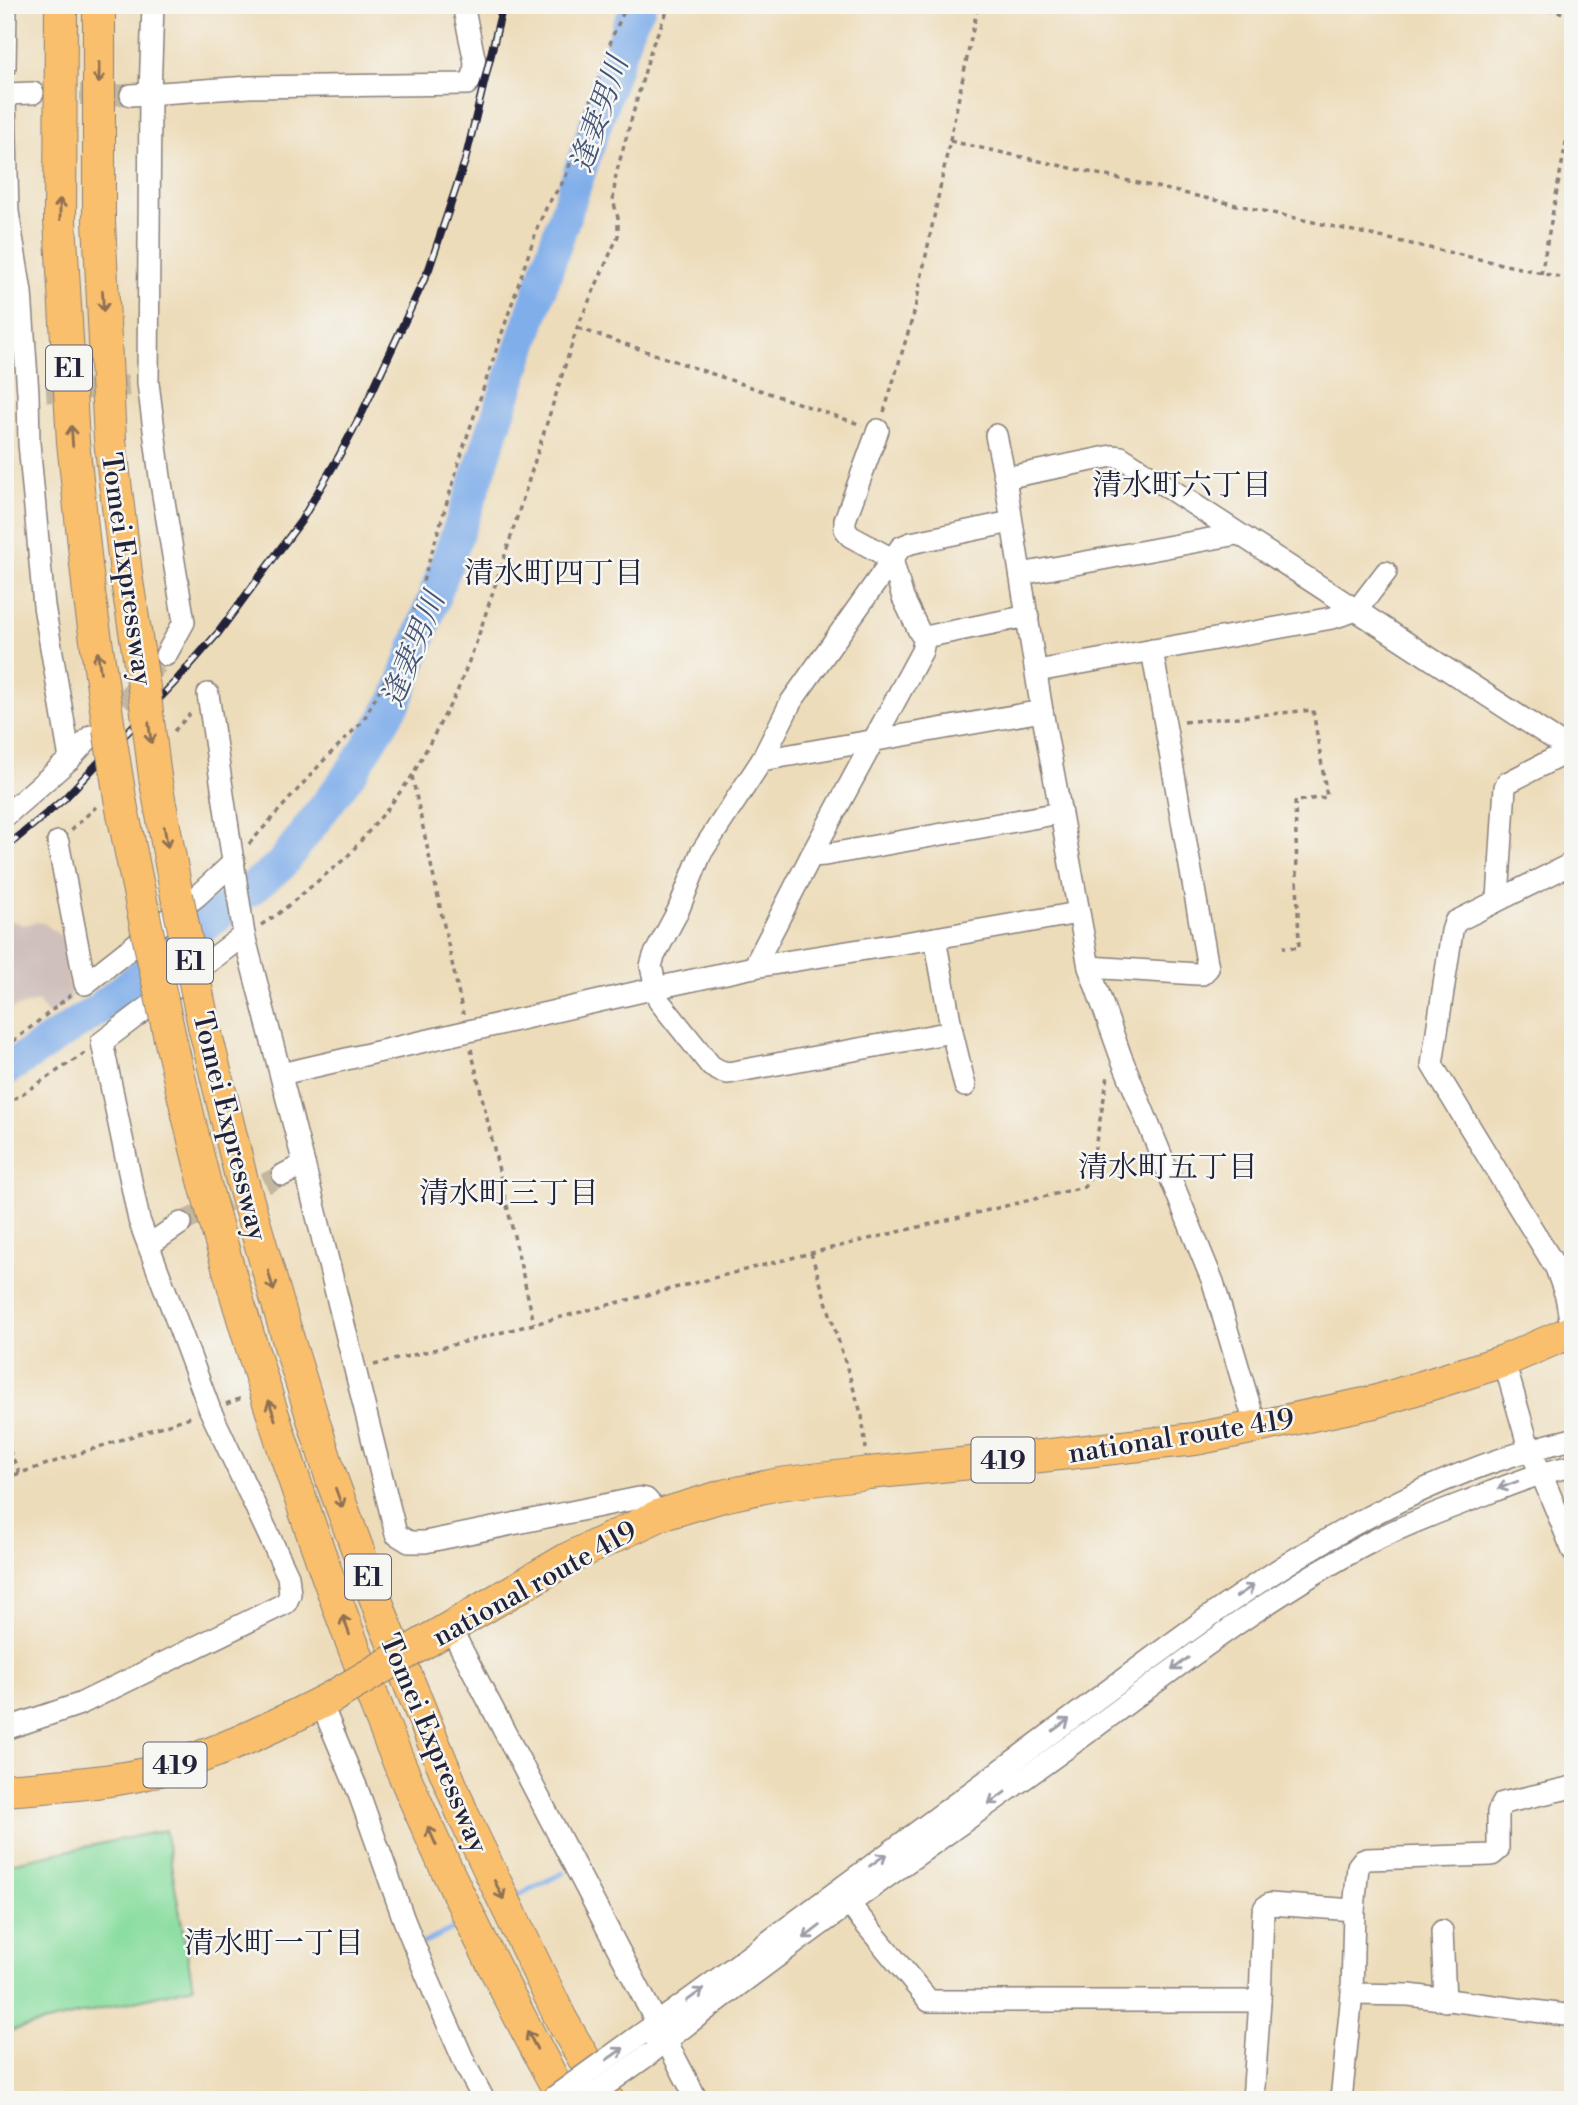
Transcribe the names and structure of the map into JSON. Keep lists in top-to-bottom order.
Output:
{
  "streets": {
    "highway": [
      "E1",
      "Tomei Expressway",
      "national route 419",
      "419"
    ]
  },
  "districts": [
    "清水町六丁目",
    "清水町四丁目",
    "清水町五丁目",
    "清水町三丁目",
    "清水町一丁目"
  ],
  "water": ["逢妻男川"]
}
